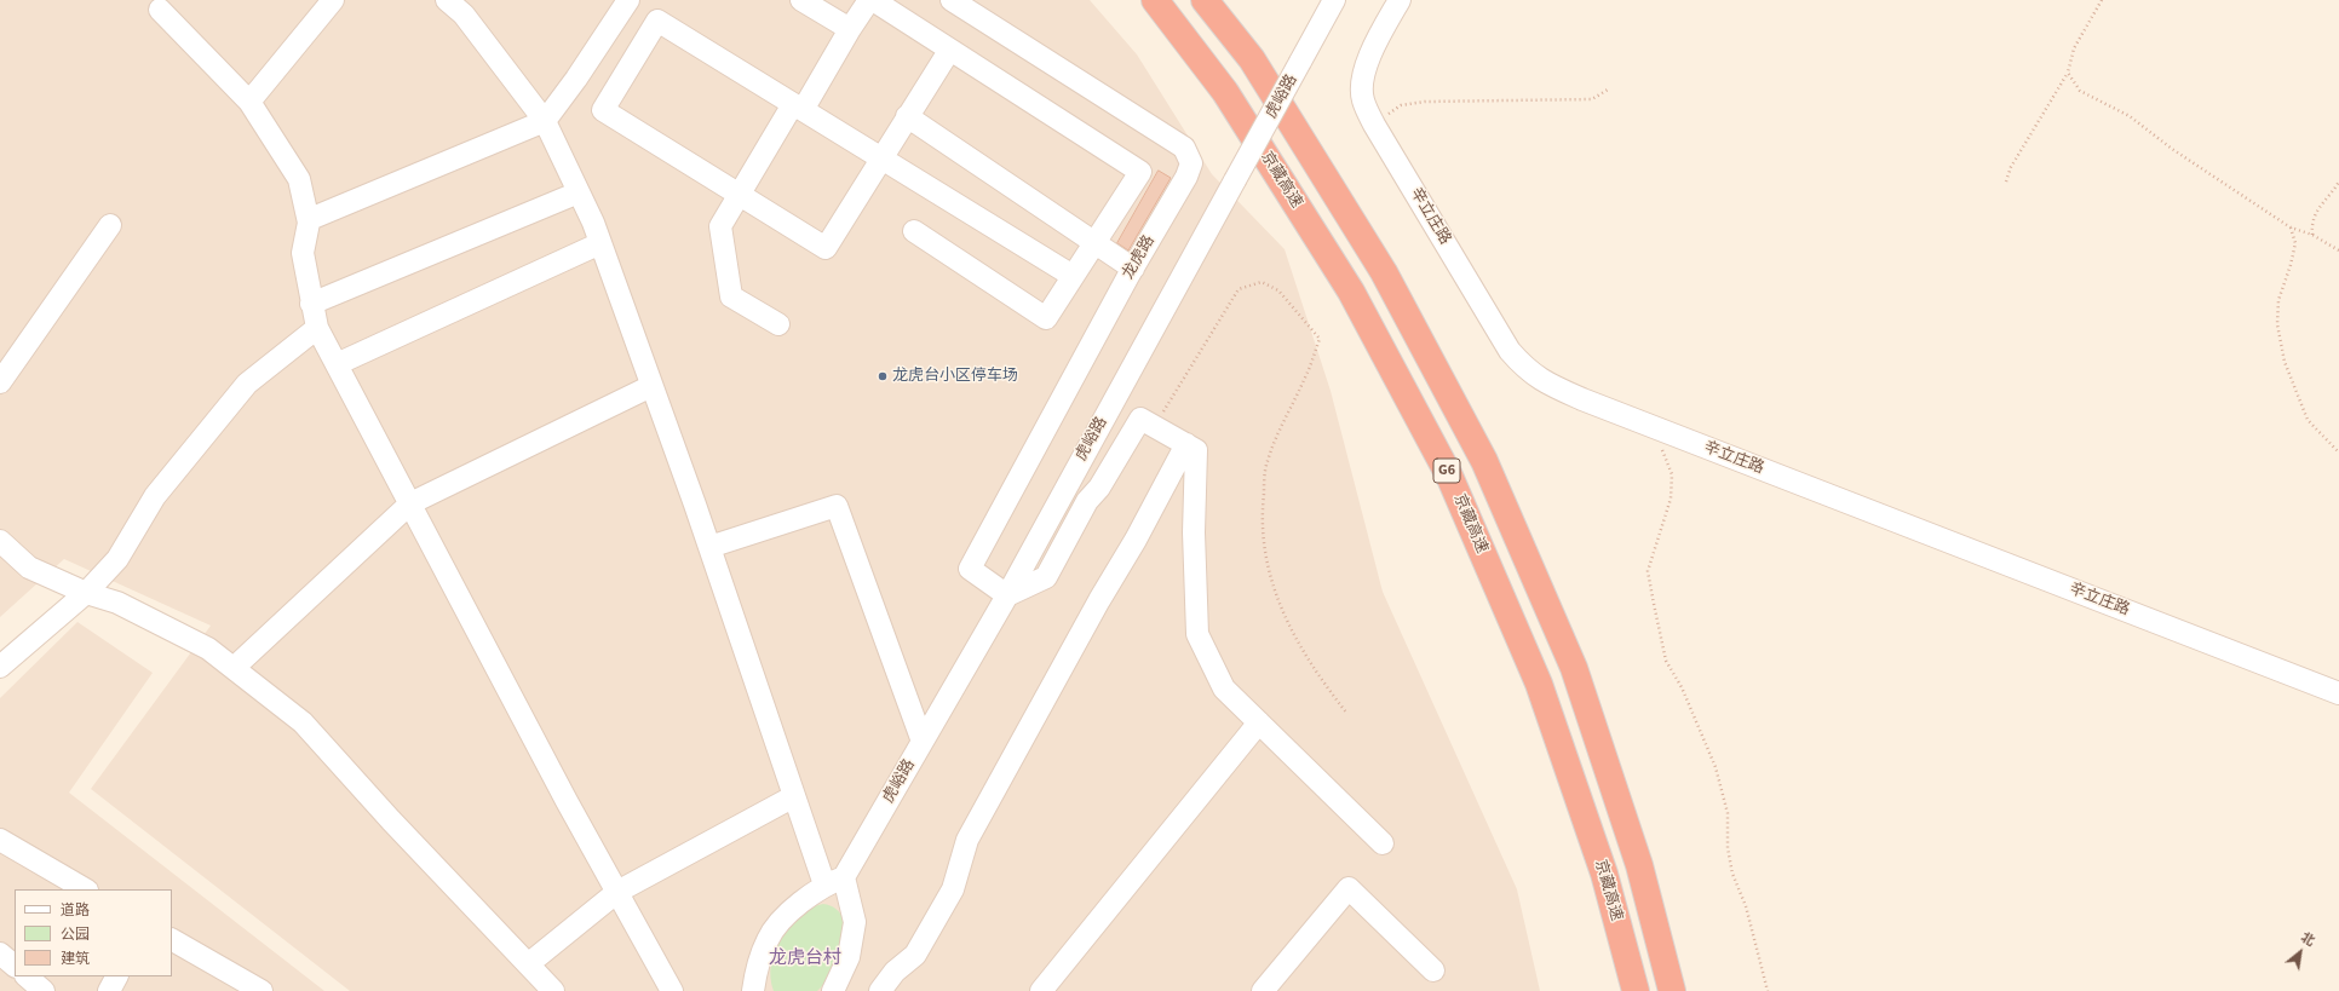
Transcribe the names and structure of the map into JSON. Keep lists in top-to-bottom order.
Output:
{
  "streets": {
    "highway": ["京藏高速", "G6"],
    "street": ["虎峪路", "辛立庄路", "龙虎路"]
  },
  "crossings": [
    ["虎峪路", "龙虎路"]
  ],
  "districts": ["龙虎台村"],
  "places": ["龙虎台小区停车场"],
  "legend": ["道路", "公园", "建筑"],
  "north": "top right"
}
